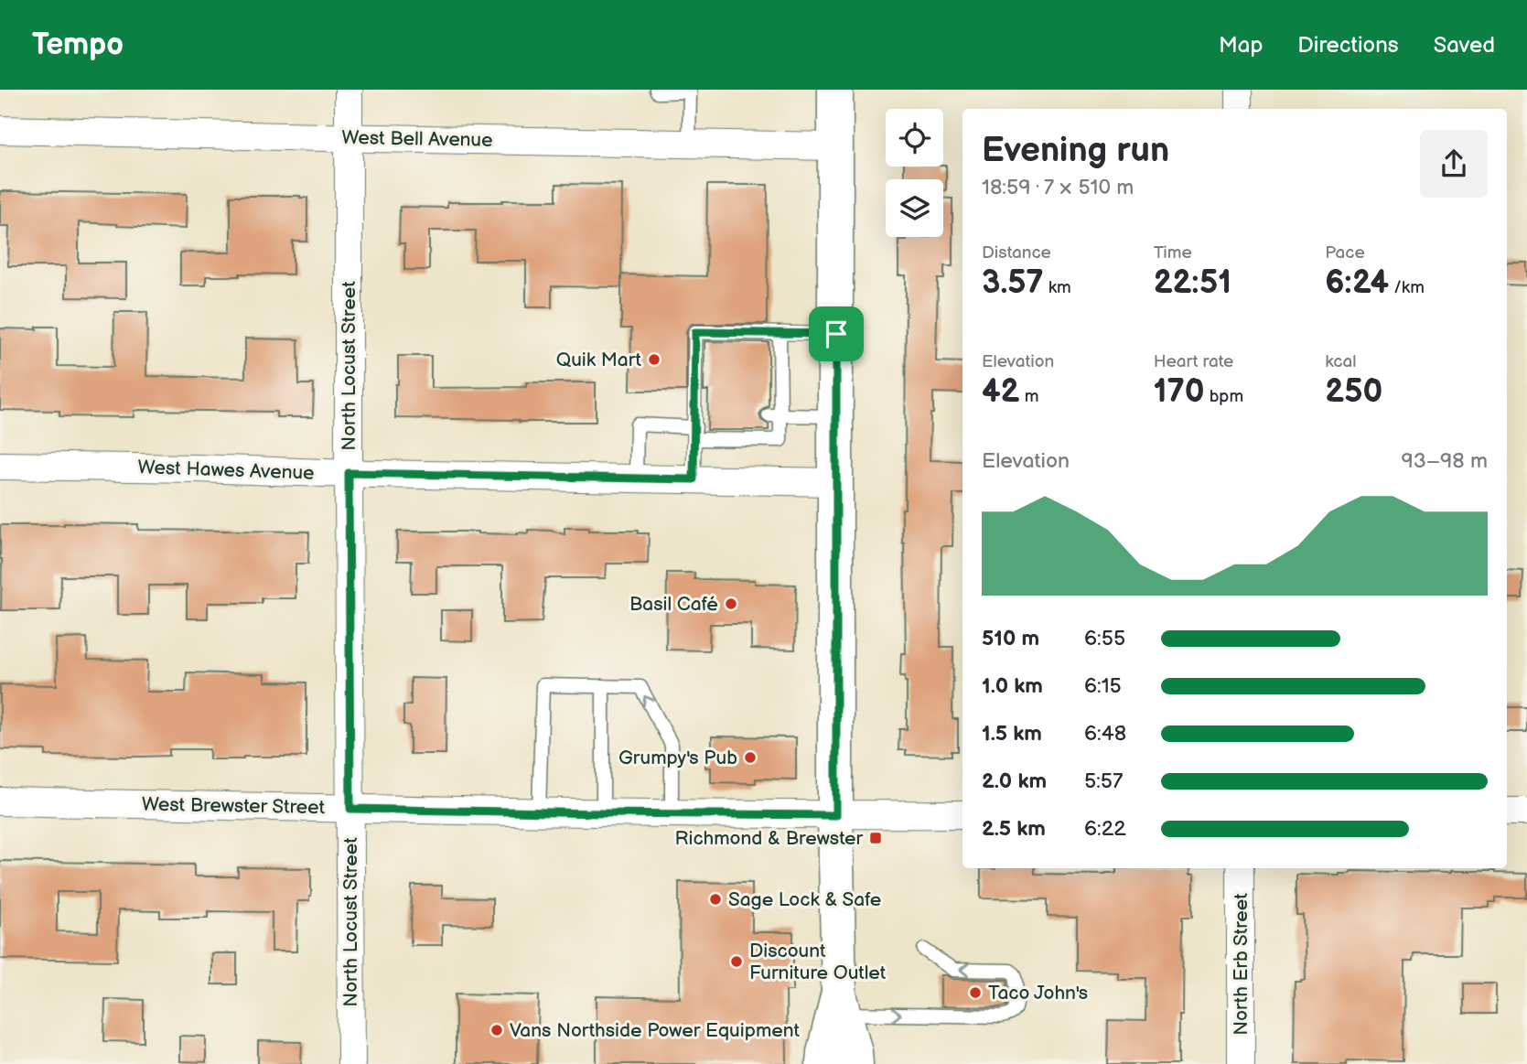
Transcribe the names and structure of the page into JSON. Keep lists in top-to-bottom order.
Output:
{
  "streets": {
    "street": [
      "West Bell Avenue",
      "North Locust Street",
      "West Hawes Avenue",
      "West Brewster Street",
      "North Erb Street"
    ]
  },
  "crossings": [
    ["West Bell Avenue", "North Locust Street"],
    ["North Locust Street", "West Hawes Avenue"],
    ["North Locust Street", "West Brewster Street"]
  ],
  "places": {
    "other": [
      "Quik Mart",
      "Basil Café",
      "Grumpy's Pub",
      "Sage Lock & Safe",
      "Discount Furniture Outlet",
      "Taco John's",
      "Vans Northside Power Equipment"
    ],
    "transit": ["Richmond & Brewster"]
  },
  "page": {
    "header": "Tempo",
    "nav": ["Map", "Directions", "Saved"],
    "heading": ["Evening run", "18:59 · 7 × 510 m"],
    "stats": [
      ["Distance", "3.57 km"],
      ["Time", "22:51"],
      ["Pace", "6:24 /km"],
      ["Elevation", "42 m"],
      ["Heart rate", "170 bpm"],
      ["kcal", "250"]
    ],
    "chart": ["Elevation", "93–98 m"],
    "list": [
      {
        "name": "510 m",
        "note": "6:55"
      },
      {
        "name": "1.0 km",
        "note": "6:15"
      },
      {
        "name": "1.5 km",
        "note": "6:48"
      },
      {
        "name": "2.0 km",
        "note": "5:57"
      },
      {
        "name": "2.5 km",
        "note": "6:22"
      }
    ]
  }
}
